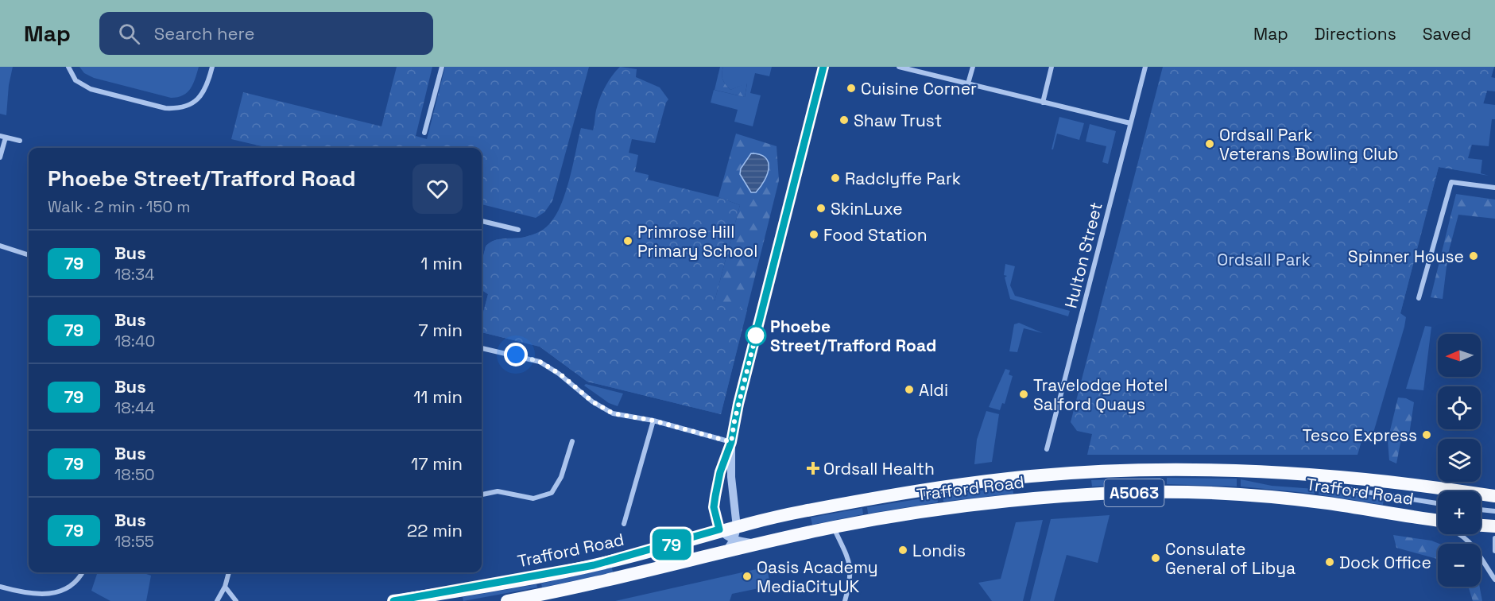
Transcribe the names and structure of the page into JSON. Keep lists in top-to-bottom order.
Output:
{
  "streets": {
    "highway": ["Trafford Road", "A5063"],
    "street": ["Hulton Street"]
  },
  "parks": ["Ordsall Park"],
  "places": {
    "other": [
      "Cuisine Corner",
      "Shaw Trust",
      "Ordsall Park Veterans Bowling Club",
      "Radclyffe Park",
      "SkinLuxe",
      "Food Station",
      "Primrose Hill Primary School",
      "Spinner House",
      "Phoebe Street/Trafford Road",
      "Aldi",
      "Travelodge Hotel Salford Quays",
      "Tesco Express",
      "Londis",
      "Consulate General of Libya",
      "Dock Office",
      "Oasis Academy MediaCityUK"
    ],
    "health": ["Ordsall Health"]
  },
  "lines": ["bus line 79"],
  "north": "left",
  "page": {
    "header": "Map",
    "search": "Search here",
    "nav": ["Map", "Directions", "Saved"],
    "on_map": "79",
    "heading": ["Phoebe Street/Trafford Road", "Walk · 2 min · 150 m"],
    "list": [
      {
        "mark": "79",
        "name": "Bus",
        "note": "18:34",
        "value": "1 min"
      },
      {
        "mark": "79",
        "name": "Bus",
        "note": "18:40",
        "value": "7 min"
      },
      {
        "mark": "79",
        "name": "Bus",
        "note": "18:44",
        "value": "11 min"
      },
      {
        "mark": "79",
        "name": "Bus",
        "note": "18:50",
        "value": "17 min"
      },
      {
        "mark": "79",
        "name": "Bus",
        "note": "18:55",
        "value": "22 min"
      }
    ],
    "map_buttons": ["+", "−"]
  }
}
